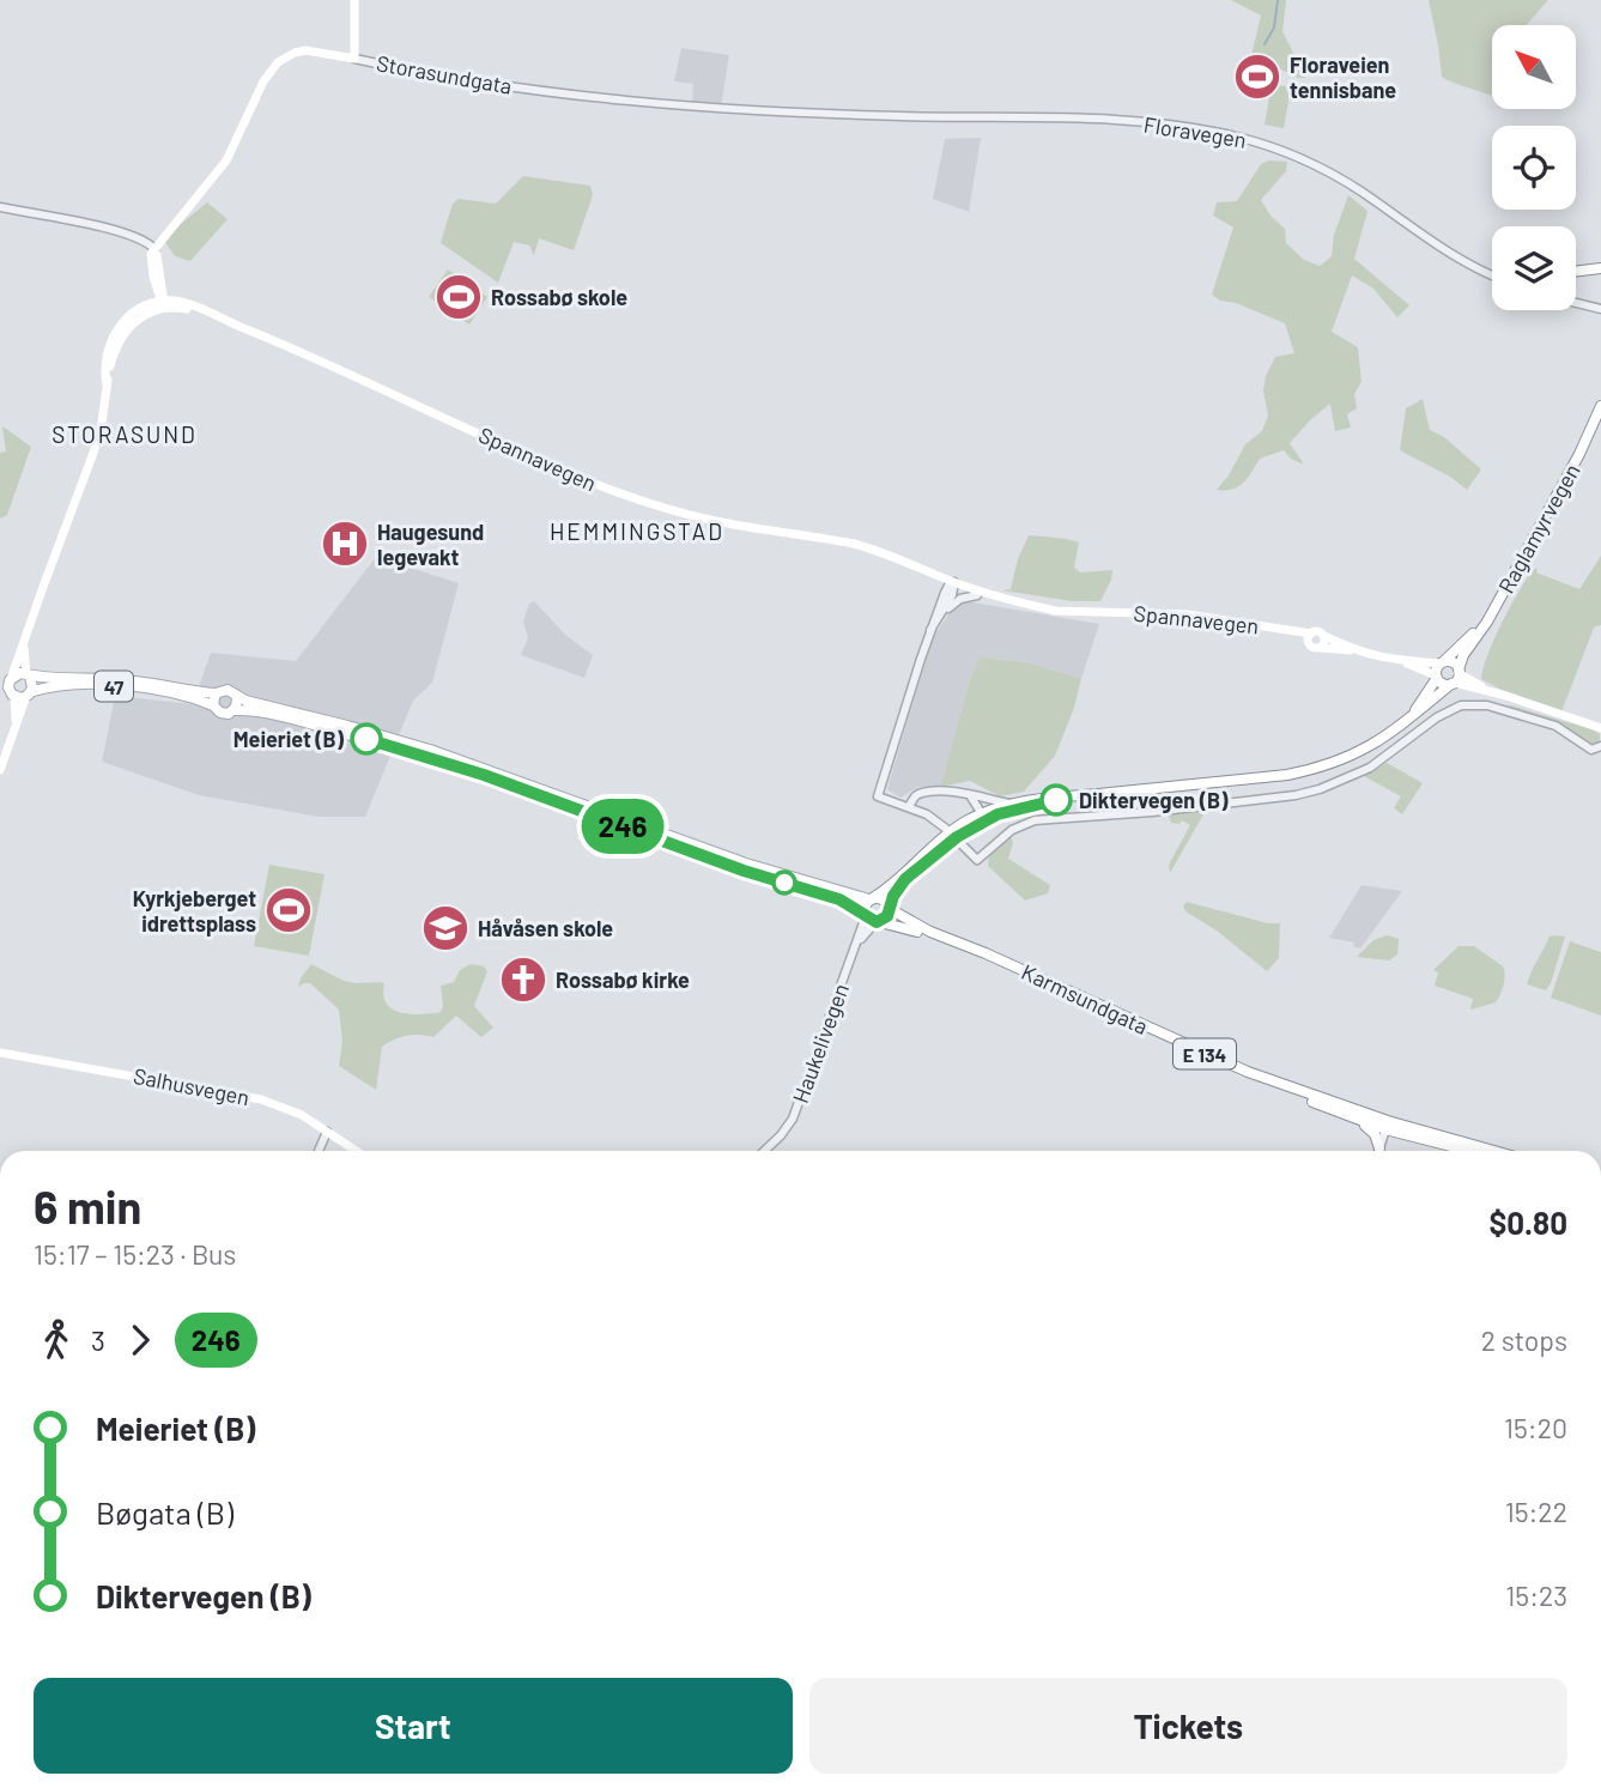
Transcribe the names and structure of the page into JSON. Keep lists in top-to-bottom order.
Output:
{
  "streets": {
    "main road": [
      "Storasundgata",
      "Spannavegen",
      "Raglamyrvegen",
      "47",
      "Karmsundgata",
      "E 134",
      "Salhusvegen"
    ],
    "street": ["Floravegen", "Haukelivegen"]
  },
  "crossings": [
    ["Storasundgata", "Floravegen"],
    ["Raglamyrvegen", "47"],
    ["Raglamyrvegen", "Karmsundgata"],
    ["Raglamyrvegen", "Haukelivegen"],
    ["Raglamyrvegen", "E 134"],
    ["47", "Karmsundgata"],
    ["47", "Haukelivegen"],
    ["47", "E 134"],
    ["Karmsundgata", "Haukelivegen"],
    ["Karmsundgata", "E 134"],
    ["Haukelivegen", "E 134"]
  ],
  "districts": ["STORASUND", "HEMMINGSTAD"],
  "places": {
    "sports": ["Floraveien tennisbane", "Rossabø skole", "Kyrkjeberget idrettsplass"],
    "hospital": ["Haugesund legevakt"],
    "other": ["Meieriet (B)", "Diktervegen (B)"],
    "school or university": ["Håvåsen skole"],
    "church": ["Rossabø kirke"]
  },
  "lines": ["bus line 246"],
  "north": "top left",
  "page": {
    "on_map": "246",
    "heading": ["6 min", "15:17 – 15:23 · Bus", "$0.80"],
    "legs": ["3", "246", "2 stops"],
    "list": [
      {
        "name": "Meieriet (B)",
        "value": "15:20"
      },
      {
        "name": "Bøgata (B)",
        "value": "15:22"
      },
      {
        "name": "Diktervegen (B)",
        "value": "15:23"
      }
    ],
    "buttons": ["Start", "Tickets"]
  }
}
